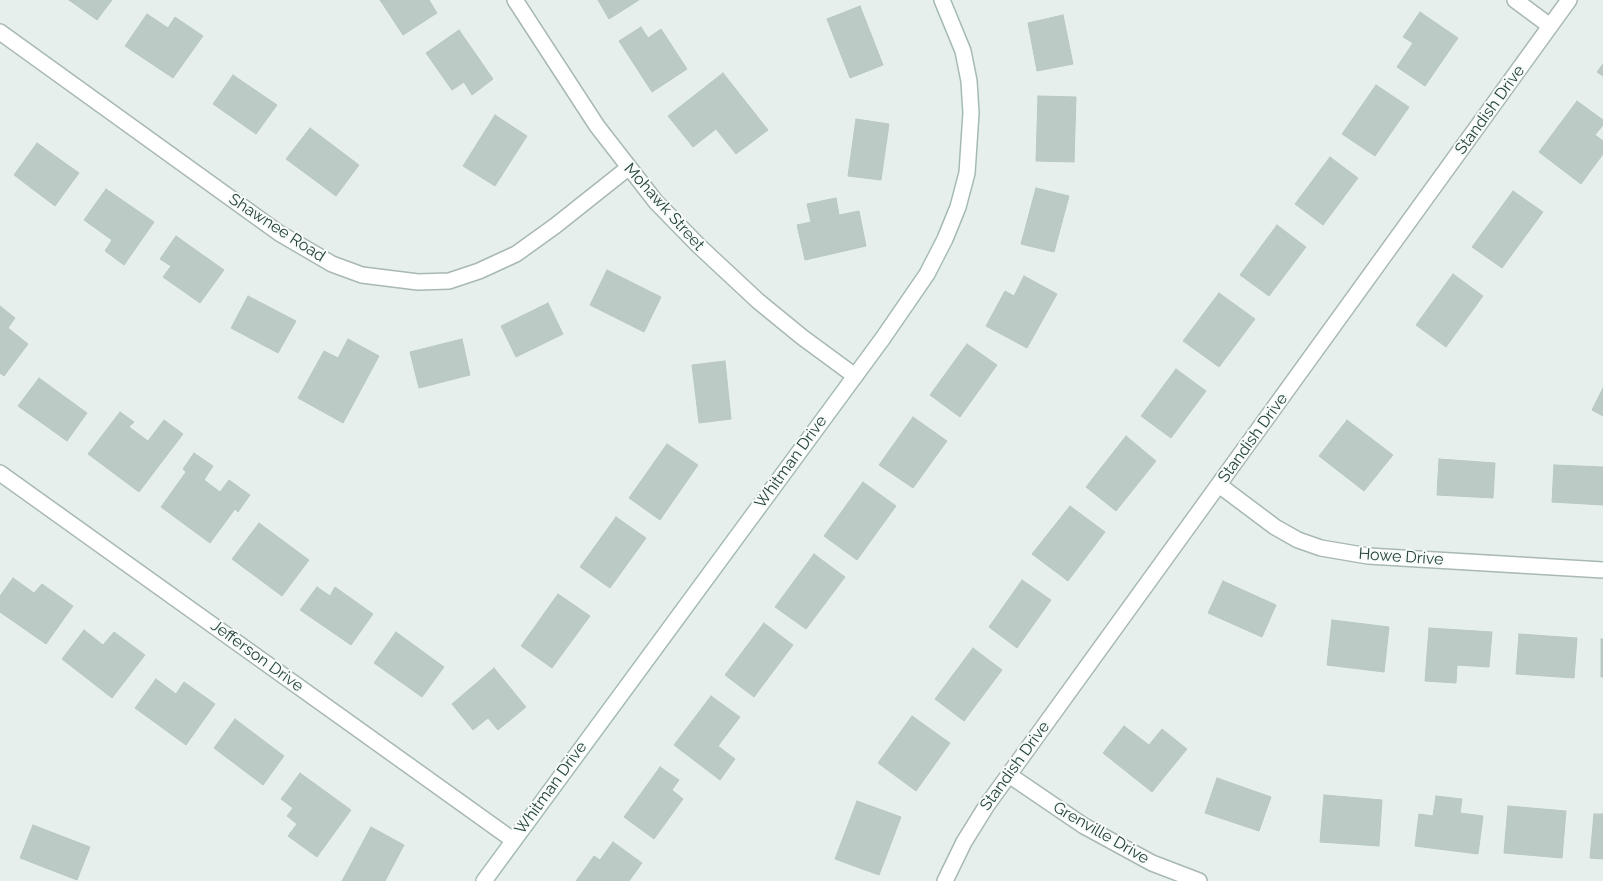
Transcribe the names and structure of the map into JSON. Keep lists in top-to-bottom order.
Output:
{
  "streets": {
    "street": [
      "Standish Drive",
      "Mohawk Street",
      "Shawnee Road",
      "Whitman Drive",
      "Howe Drive",
      "Jefferson Drive",
      "Grenville Drive"
    ]
  },
  "crossings": [
    ["Standish Drive", "Howe Drive"],
    ["Standish Drive", "Grenville Drive"],
    ["Mohawk Street", "Shawnee Road"],
    ["Mohawk Street", "Whitman Drive"],
    ["Whitman Drive", "Jefferson Drive"]
  ]
}
